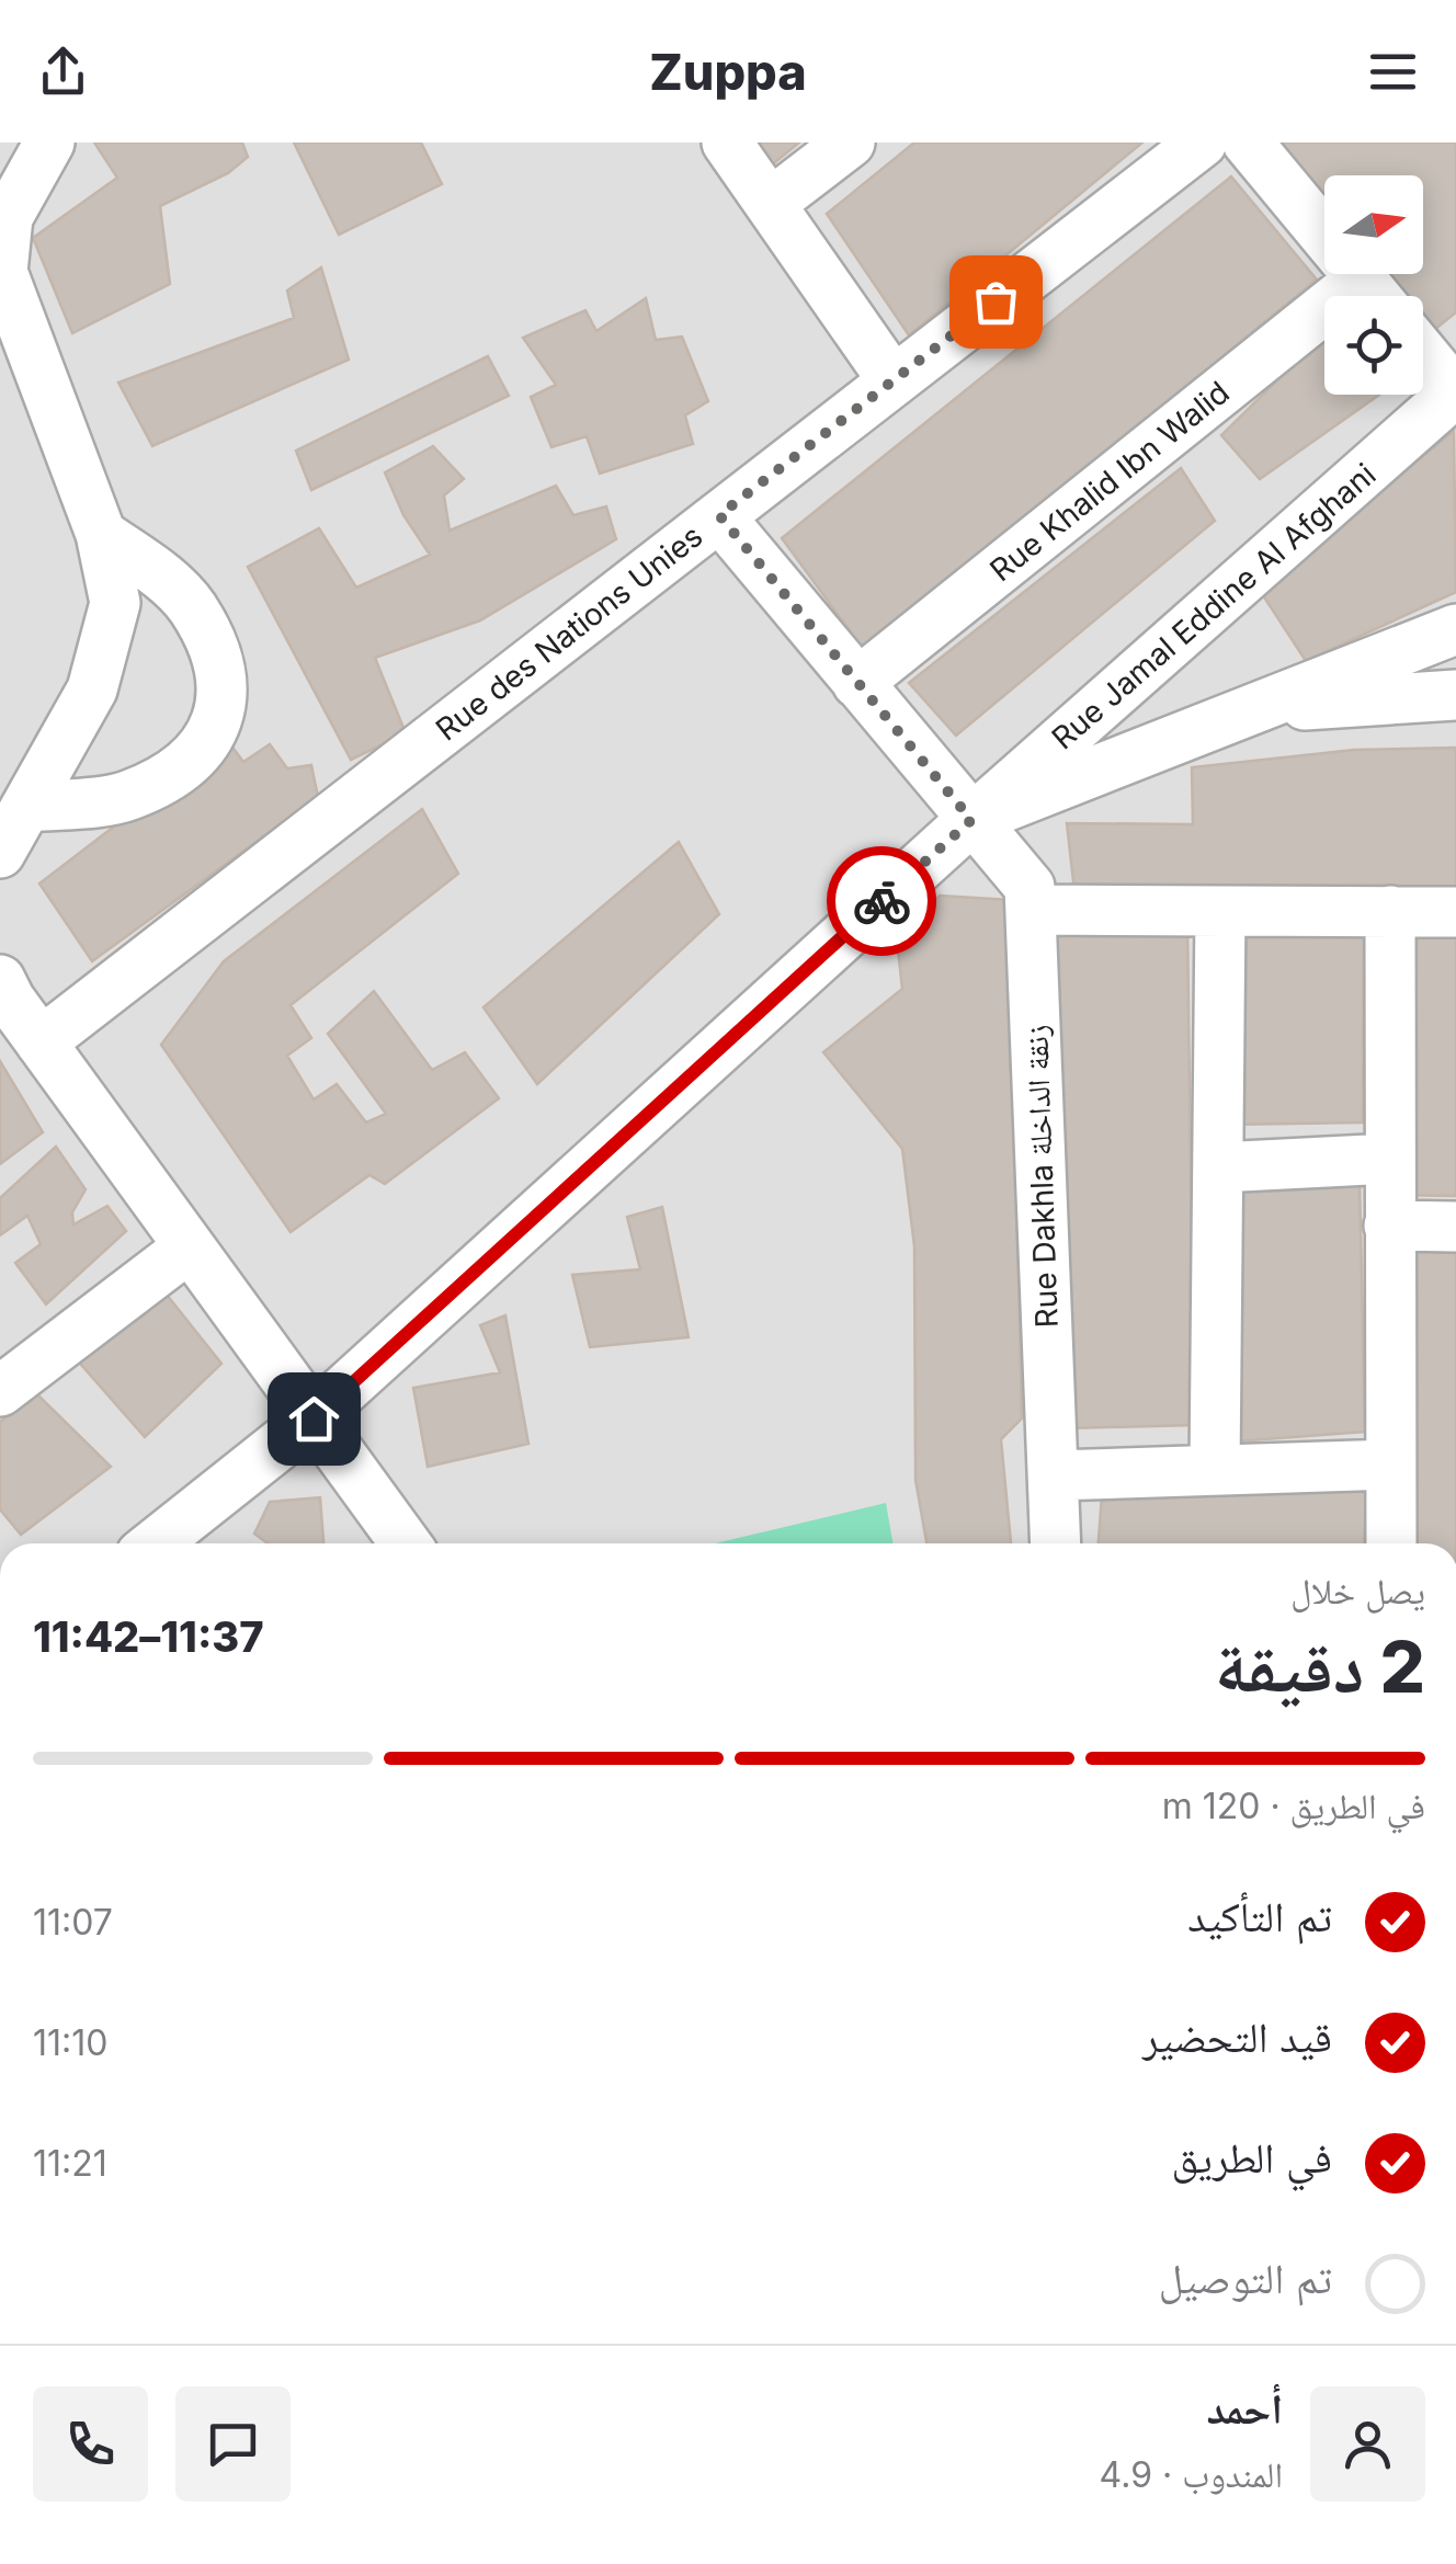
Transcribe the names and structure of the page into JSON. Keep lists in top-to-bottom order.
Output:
{
  "streets": {
    "street": [
      "Rue Khalid Ibn Walid",
      "Rue Jamal Eddine Al Afghani",
      "Rue des Nations Unies",
      "Rue Dakhla زنقة الداخلة"
    ]
  },
  "crossings": [
    ["Rue Khalid Ibn Walid", "Rue Dakhla زنقة الداخلة"],
    ["Rue Jamal Eddine Al Afghani", "Rue Dakhla زنقة الداخلة"],
    ["Rue des Nations Unies", "Rue Dakhla زنقة الداخلة"]
  ],
  "north": "right",
  "page": {
    "header": "Zuppa",
    "heading": ["2 دقيقة", "يصل خلال", "11:37–11:42"],
    "panel": ["أحمد", "المندوب · 4.9"],
    "bar": "في الطريق · 120 m",
    "list": [
      ["تم التأكيد", "11:07"],
      ["قيد التحضير", "11:10"],
      ["في الطريق", "11:21"],
      "تم التوصيل"
    ]
  }
}
